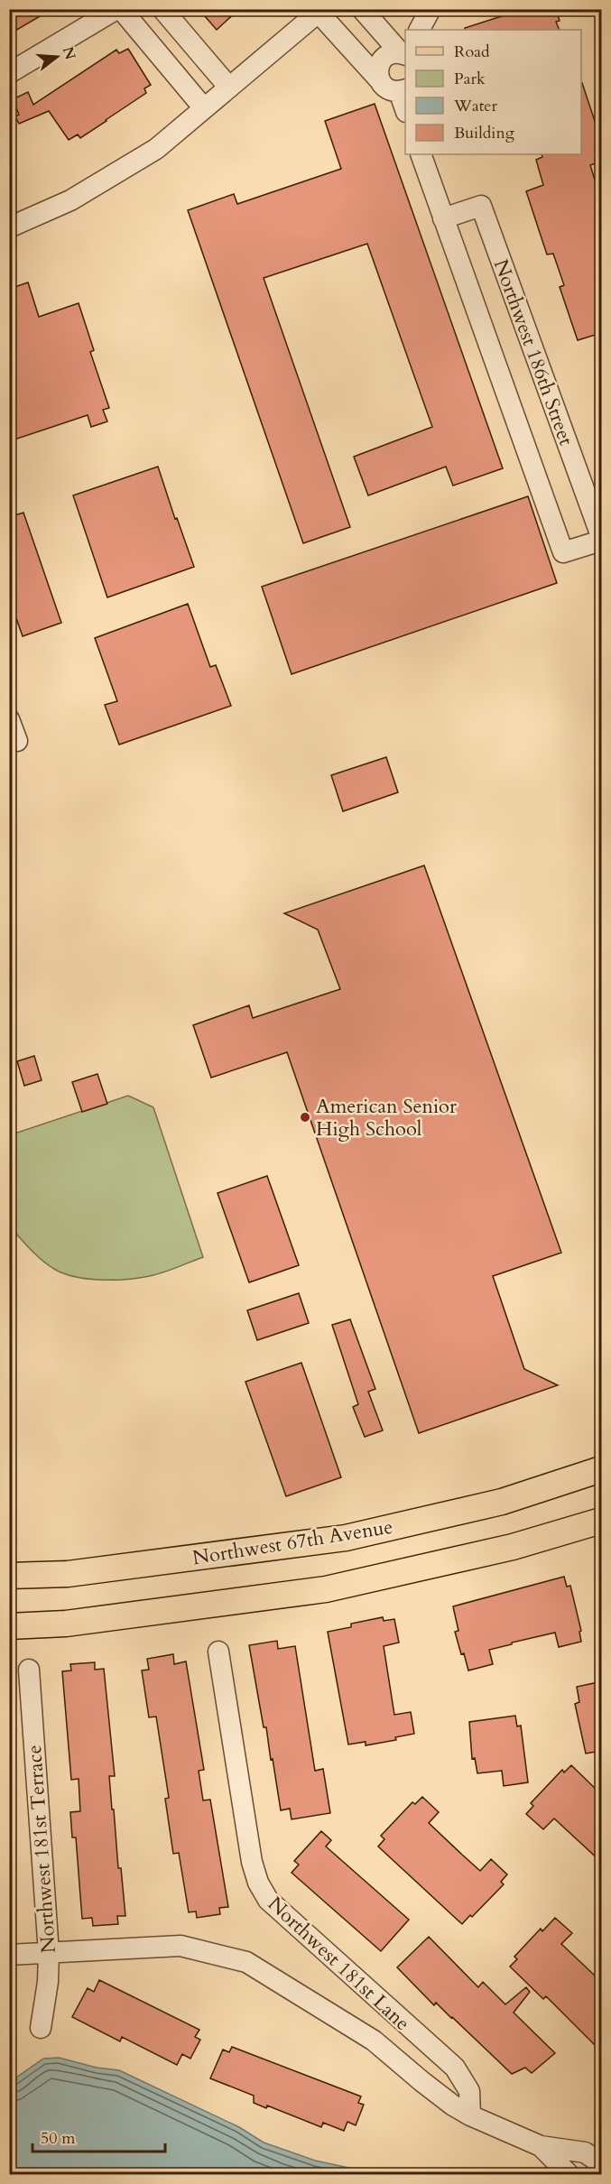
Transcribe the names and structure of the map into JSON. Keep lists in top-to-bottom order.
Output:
{
  "streets": {
    "main road": ["Northwest 67th Avenue"],
    "street": ["Northwest 186th Street", "Northwest 181st Terrace", "Northwest 181st Lane"]
  },
  "places": ["American Senior High School"],
  "legend": [
    "Road",
    "Park",
    "Water",
    "Building"
  ],
  "scale_bar": "50 m",
  "north": "right"
}
